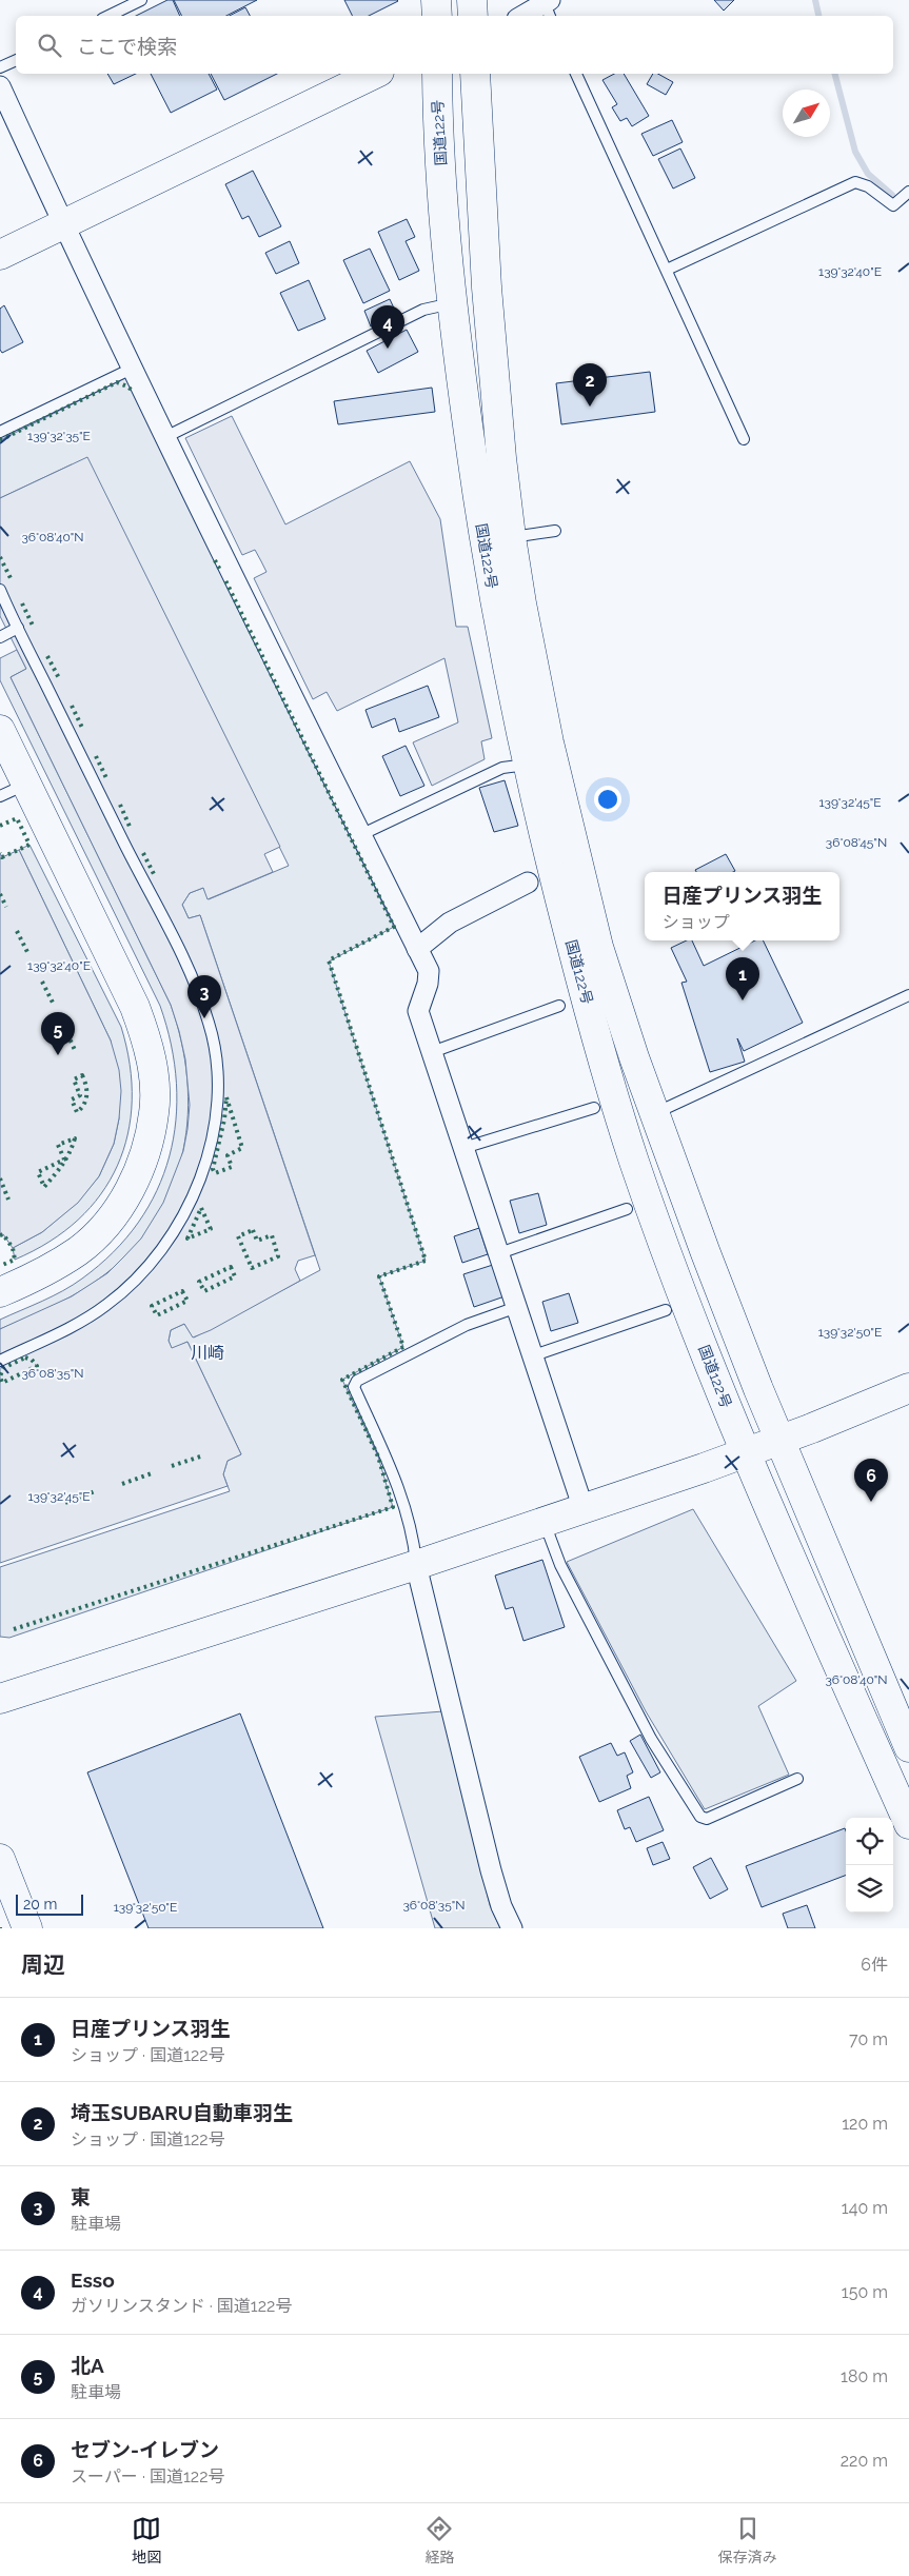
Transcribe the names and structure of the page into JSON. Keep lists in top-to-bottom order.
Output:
{
  "streets": {
    "main road": ["国道122号"]
  },
  "districts": ["川崎"],
  "scale_bar": "20 m",
  "north": "top right",
  "page": {
    "search": "ここで検索",
    "pins": [
      "4",
      "2",
      "1",
      "3",
      "5",
      "6"
    ],
    "popup": ["日産プリンス羽生", "ショップ"],
    "scale": "20 m",
    "heading": ["周辺", "6件"],
    "list": [
      {
        "mark": "1",
        "name": "日産プリンス羽生",
        "note": "ショップ · 国道122号",
        "value": "70 m"
      },
      {
        "mark": "2",
        "name": "埼玉SUBARU自動車羽生",
        "note": "ショップ · 国道122号",
        "value": "120 m"
      },
      {
        "mark": "3",
        "name": "東",
        "note": "駐車場",
        "value": "140 m"
      },
      {
        "mark": "4",
        "name": "Esso",
        "note": "ガソリンスタンド · 国道122号",
        "value": "150 m"
      },
      {
        "mark": "5",
        "name": "北A",
        "note": "駐車場",
        "value": "180 m"
      },
      {
        "mark": "6",
        "name": "セブン-イレブン",
        "note": "スーパー · 国道122号",
        "value": "220 m"
      }
    ],
    "nav": ["地図", "経路", "保存済み"]
  },
  "coordinates": [
    "139°32'40\"E",
    "139°32'35\"E",
    "36°08'40\"N",
    "139°32'45\"E",
    "36°08'45\"N",
    "139°32'50\"E",
    "36°08'35\"N"
  ]
}
